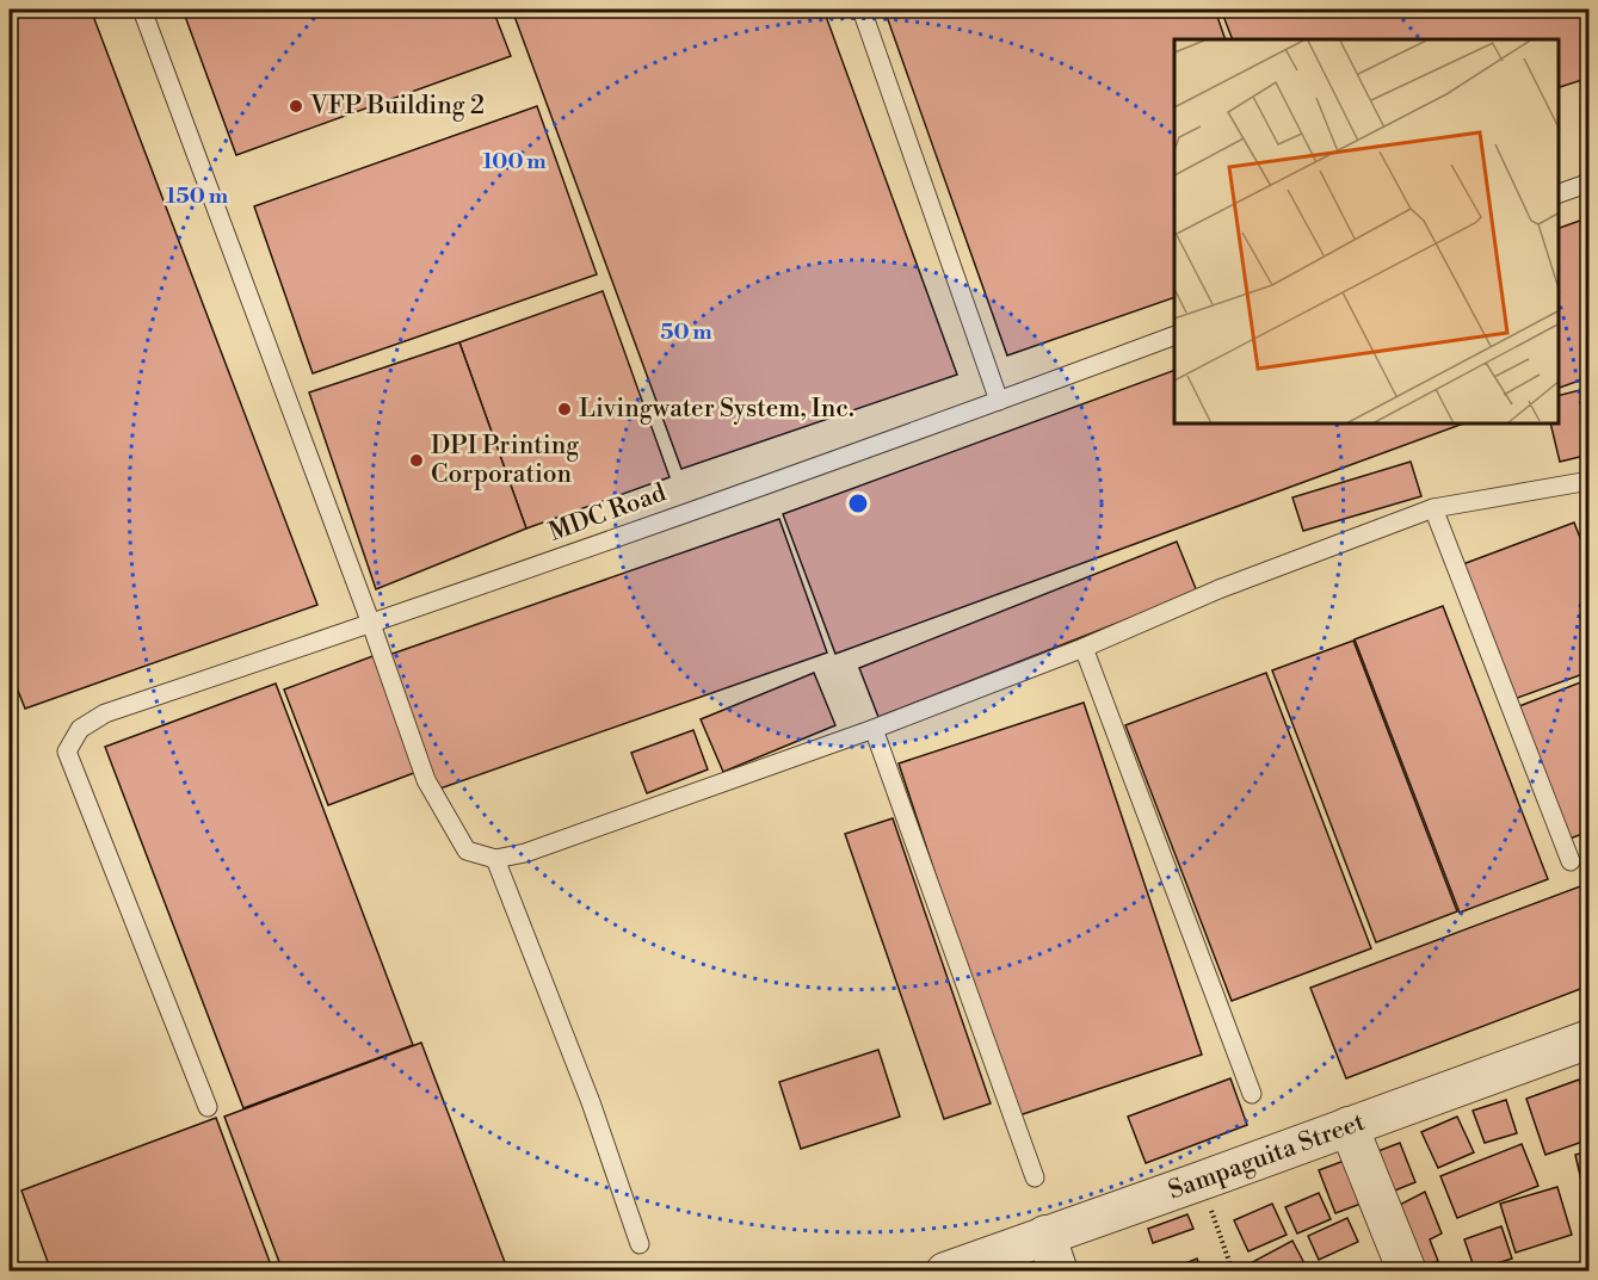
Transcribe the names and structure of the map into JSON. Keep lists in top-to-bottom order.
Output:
{
  "streets": {
    "street": ["Sampaguita Street"],
    "lane": ["MDC Road"]
  },
  "places": ["VFP Building 2", "Livingwater System, Inc.", "DPI Printing Corporation"],
  "rings": ["100 m", "150 m", "50 m"]
}
